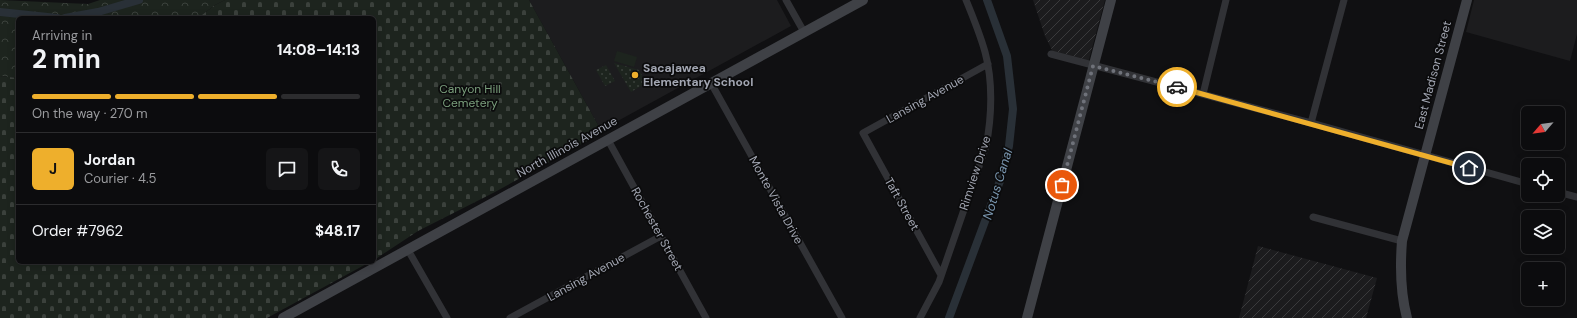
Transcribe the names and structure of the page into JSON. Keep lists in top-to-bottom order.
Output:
{
  "streets": {
    "street": [
      "East Madison Street",
      "Lansing Avenue",
      "North Illinois Avenue",
      "Rimview Drive",
      "Monte Vista Drive",
      "Taft Street",
      "Rochester Street"
    ]
  },
  "crossings": [
    ["Lansing Avenue", "Rimview Drive"],
    ["Lansing Avenue", "Taft Street"],
    ["Lansing Avenue", "Rochester Street"],
    ["North Illinois Avenue", "Monte Vista Drive"],
    ["North Illinois Avenue", "Rochester Street"],
    ["Rimview Drive", "Taft Street"]
  ],
  "water": ["Notus Canal"],
  "parks": ["Canyon Hill Cemetery"],
  "places": ["Sacajawea Elementary School"],
  "north": "bottom left",
  "page": {
    "heading": ["2 min", "Arriving in", "14:08–14:13"],
    "panel": [
      "Jordan",
      "Courier · 4.5",
      "Order #7962",
      "$48.17"
    ],
    "bar": "On the way · 270 m",
    "map_buttons": "+",
    "round": "J"
  }
}
